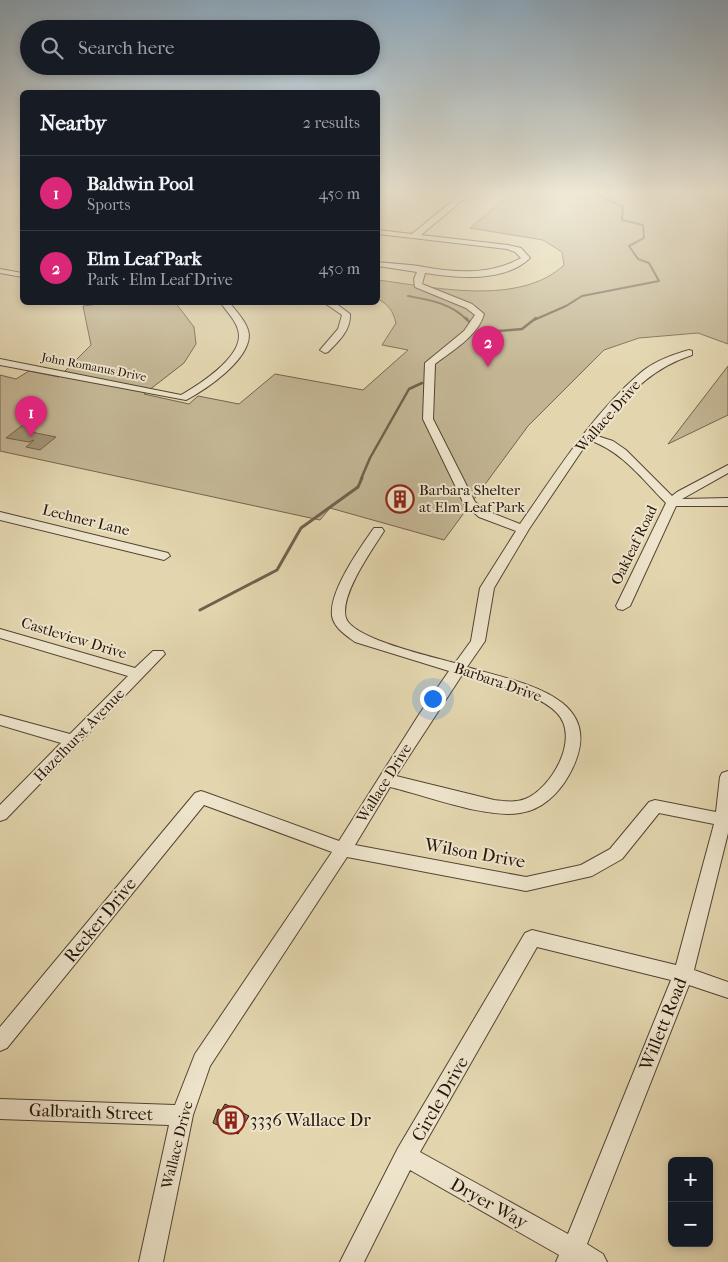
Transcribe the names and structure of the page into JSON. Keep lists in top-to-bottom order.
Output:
{
  "streets": {
    "street": [
      "John Romanus Drive",
      "Wallace Drive",
      "Lechner Lane",
      "Oakleaf Road",
      "Castleview Drive",
      "Barbara Drive",
      "Hazelhurst Avenue",
      "Wilson Drive",
      "Recker Drive",
      "Willett Road",
      "Circle Drive",
      "Galbraith Street",
      "Dryer Way"
    ]
  },
  "crossings": [
    ["Wallace Drive", "Barbara Drive"],
    ["Wallace Drive", "Wilson Drive"],
    ["Wallace Drive", "Galbraith Street"],
    ["Castleview Drive", "Hazelhurst Avenue"],
    ["Wilson Drive", "Recker Drive"],
    ["Wilson Drive", "Willett Road"],
    ["Willett Road", "Circle Drive"],
    ["Willett Road", "Dryer Way"],
    ["Circle Drive", "Dryer Way"]
  ],
  "places": {
    "building": ["Barbara Shelter at Elm Leaf Park", "3336 Wallace Dr"]
  },
  "page": {
    "search": "Search here",
    "heading": ["Nearby", "2 results"],
    "list": [
      {
        "mark": "1",
        "name": "Baldwin Pool",
        "note": "Sports",
        "value": "450 m"
      },
      {
        "mark": "2",
        "name": "Elm Leaf Park",
        "note": "Park · Elm Leaf Drive",
        "value": "450 m"
      }
    ],
    "pins": ["2", "1"],
    "map_buttons": ["+", "−"]
  }
}
